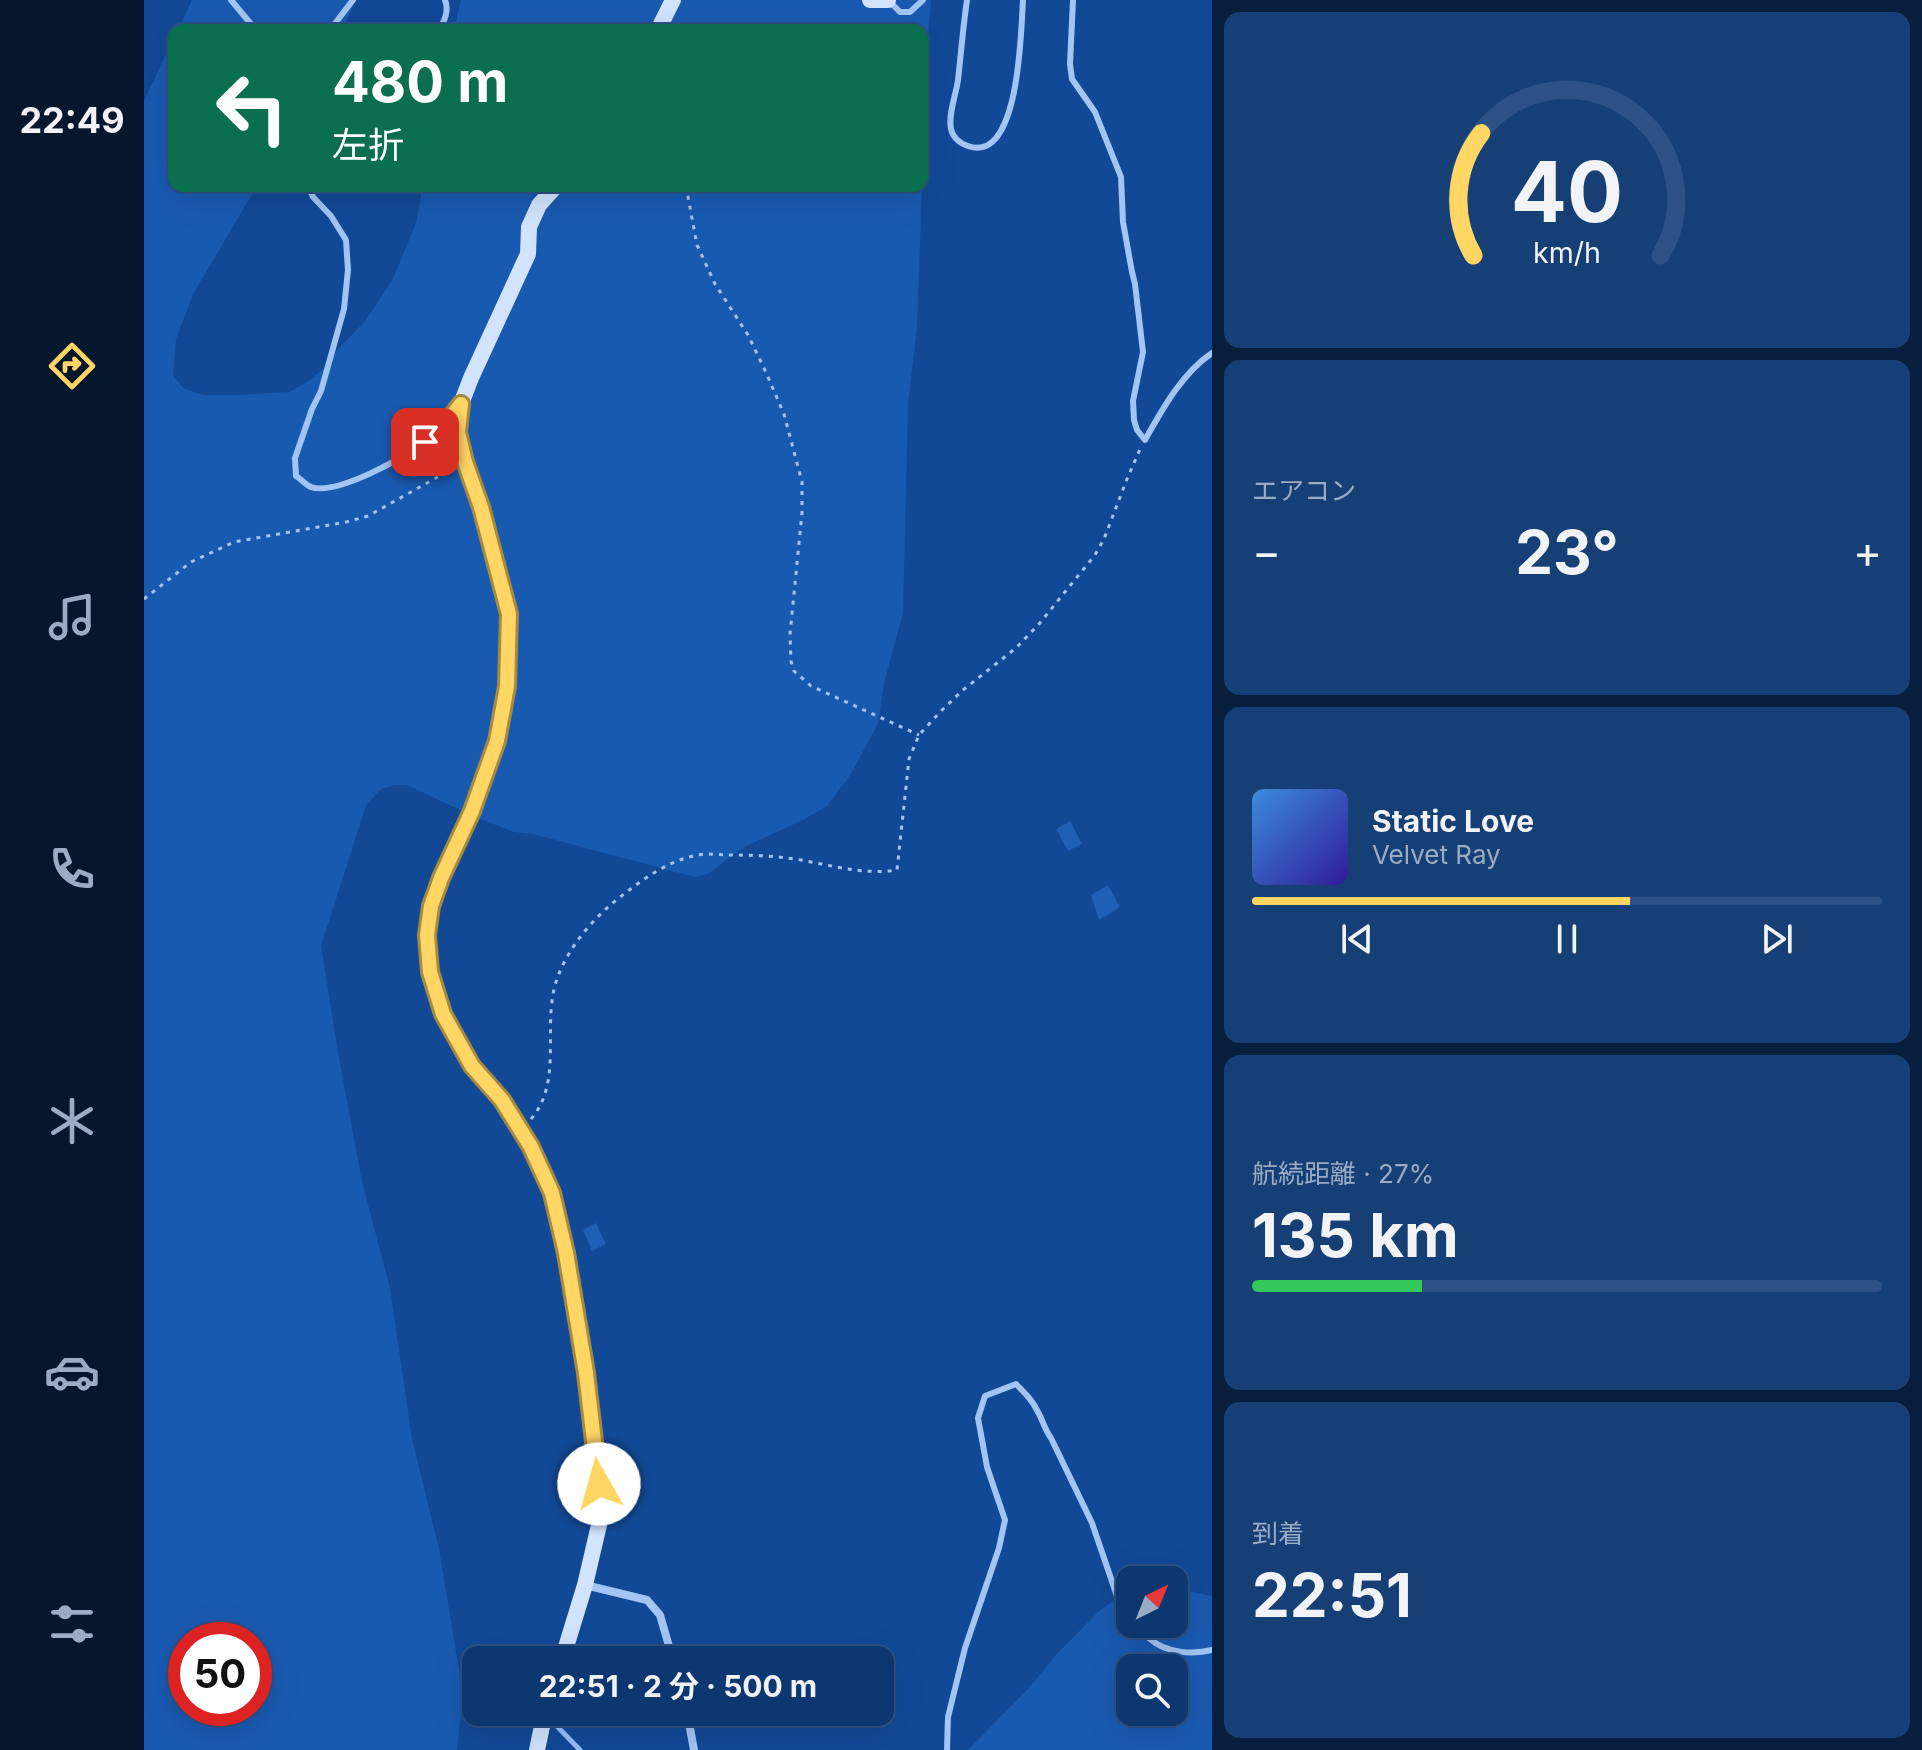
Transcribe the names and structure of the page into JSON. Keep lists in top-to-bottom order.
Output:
{
  "north": "top right",
  "page": {
    "tabs": "22:49",
    "turn": ["480 m", "左折"],
    "tile": [
      "エアコン",
      ["航続距離 · 27%", "135 km"],
      ["到着", "22:51"]
    ],
    "heat": ["−", "23°", "+"],
    "song": ["Static Love", "Velvet Ray"],
    "limit": "50",
    "trip": "22:51 · 2 分 · 500 m",
    "gauge": ["40", "km/h"]
  }
}
